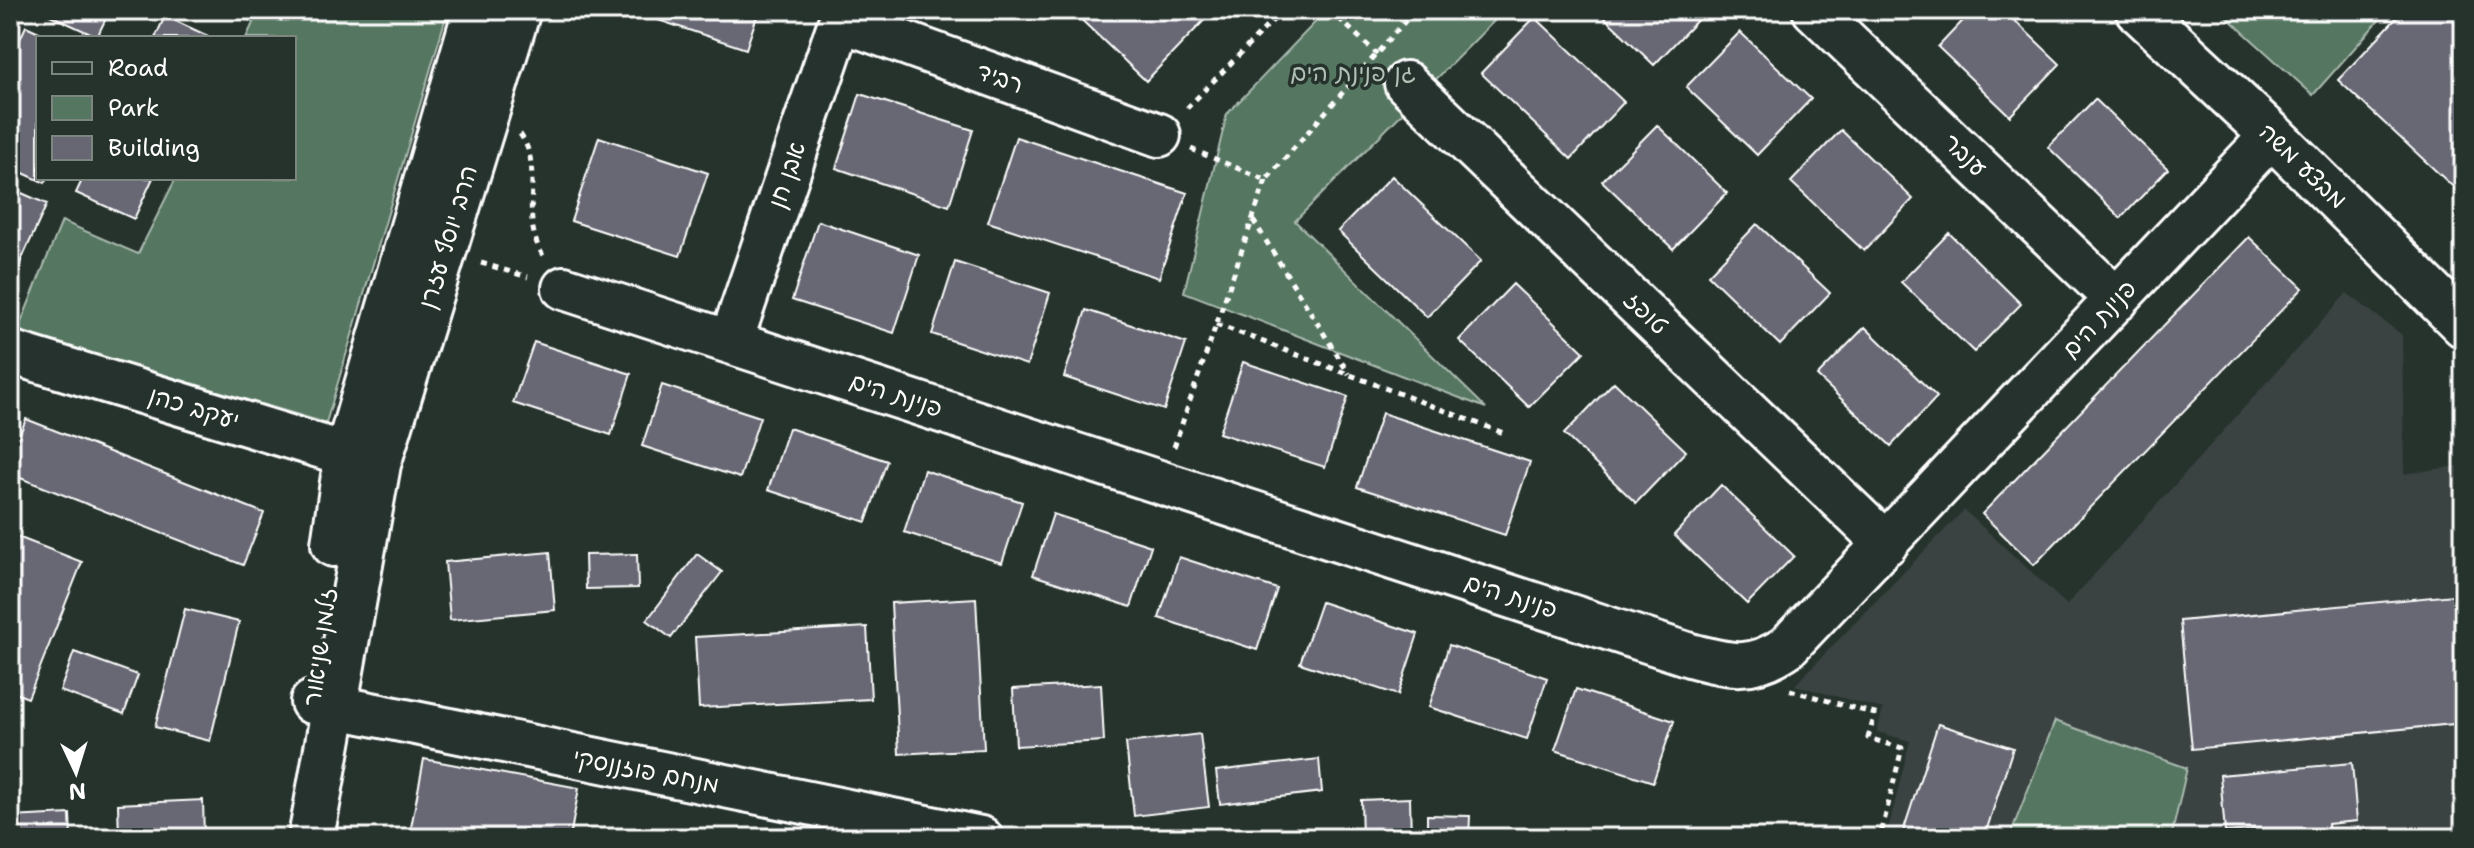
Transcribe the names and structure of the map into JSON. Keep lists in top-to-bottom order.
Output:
{
  "streets": {
    "street": [
      "רביד",
      "ענבר",
      "מבצע משה",
      "אבן חן",
      "הרב יוסף עזרן",
      "טופז",
      "פנינת הים",
      "יעקב כהן",
      "זלמן שניאור",
      "מנחם פוזננסקי"
    ]
  },
  "crossings": [
    ["רביד", "אבן חן"],
    ["ענבר", "פנינת הים"],
    ["מבצע משה", "פנינת הים"],
    ["אבן חן", "פנינת הים"],
    ["הרב יוסף עזרן", "יעקב כהן"],
    ["הרב יוסף עזרן", "זלמן שניאור"],
    ["טופז", "פנינת הים"],
    ["יעקב כהן", "זלמן שניאור"],
    ["זלמן שניאור", "מנחם פוזננסקי"]
  ],
  "parks": ["גן פנינת הים"],
  "legend": ["Road", "Park", "Building"],
  "north": "bottom"
}
